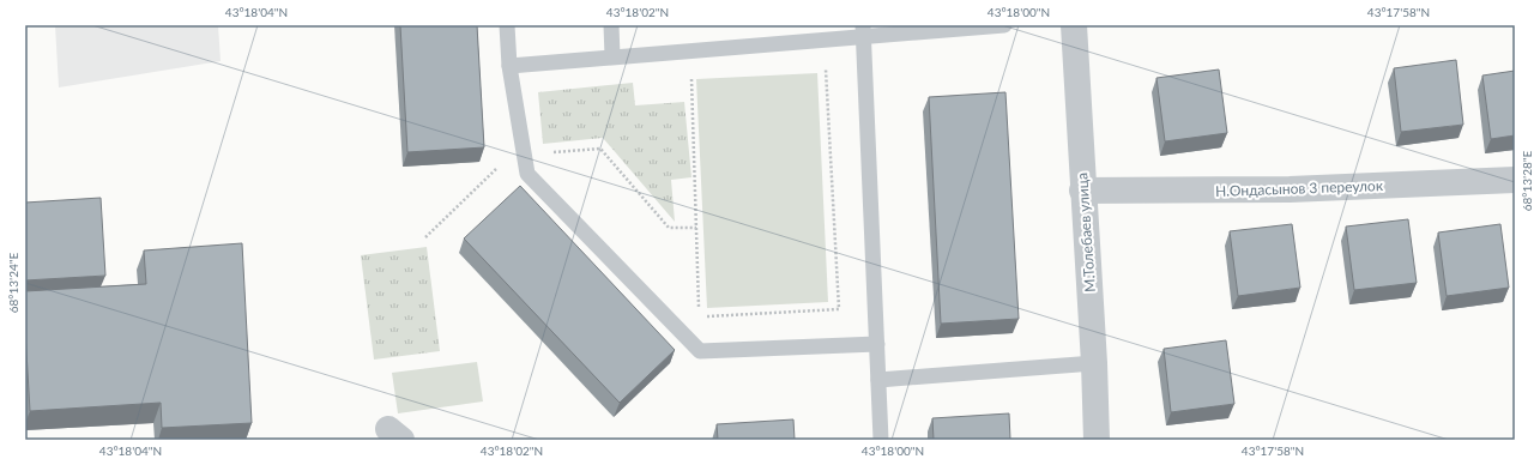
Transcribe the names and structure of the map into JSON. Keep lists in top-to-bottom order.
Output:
{
  "streets": {
    "street": ["Н.Ондасынов 3 переулок", "М.Толебаев улица"]
  },
  "crossings": [
    ["Н.Ондасынов 3 переулок", "М.Толебаев улица"]
  ],
  "coordinates": [
    "43°18'04\"N",
    "43°18'02\"N",
    "43°18'00\"N",
    "43°17'58\"N",
    "68°13'28\"E",
    "68°13'24\"E"
  ]
}
